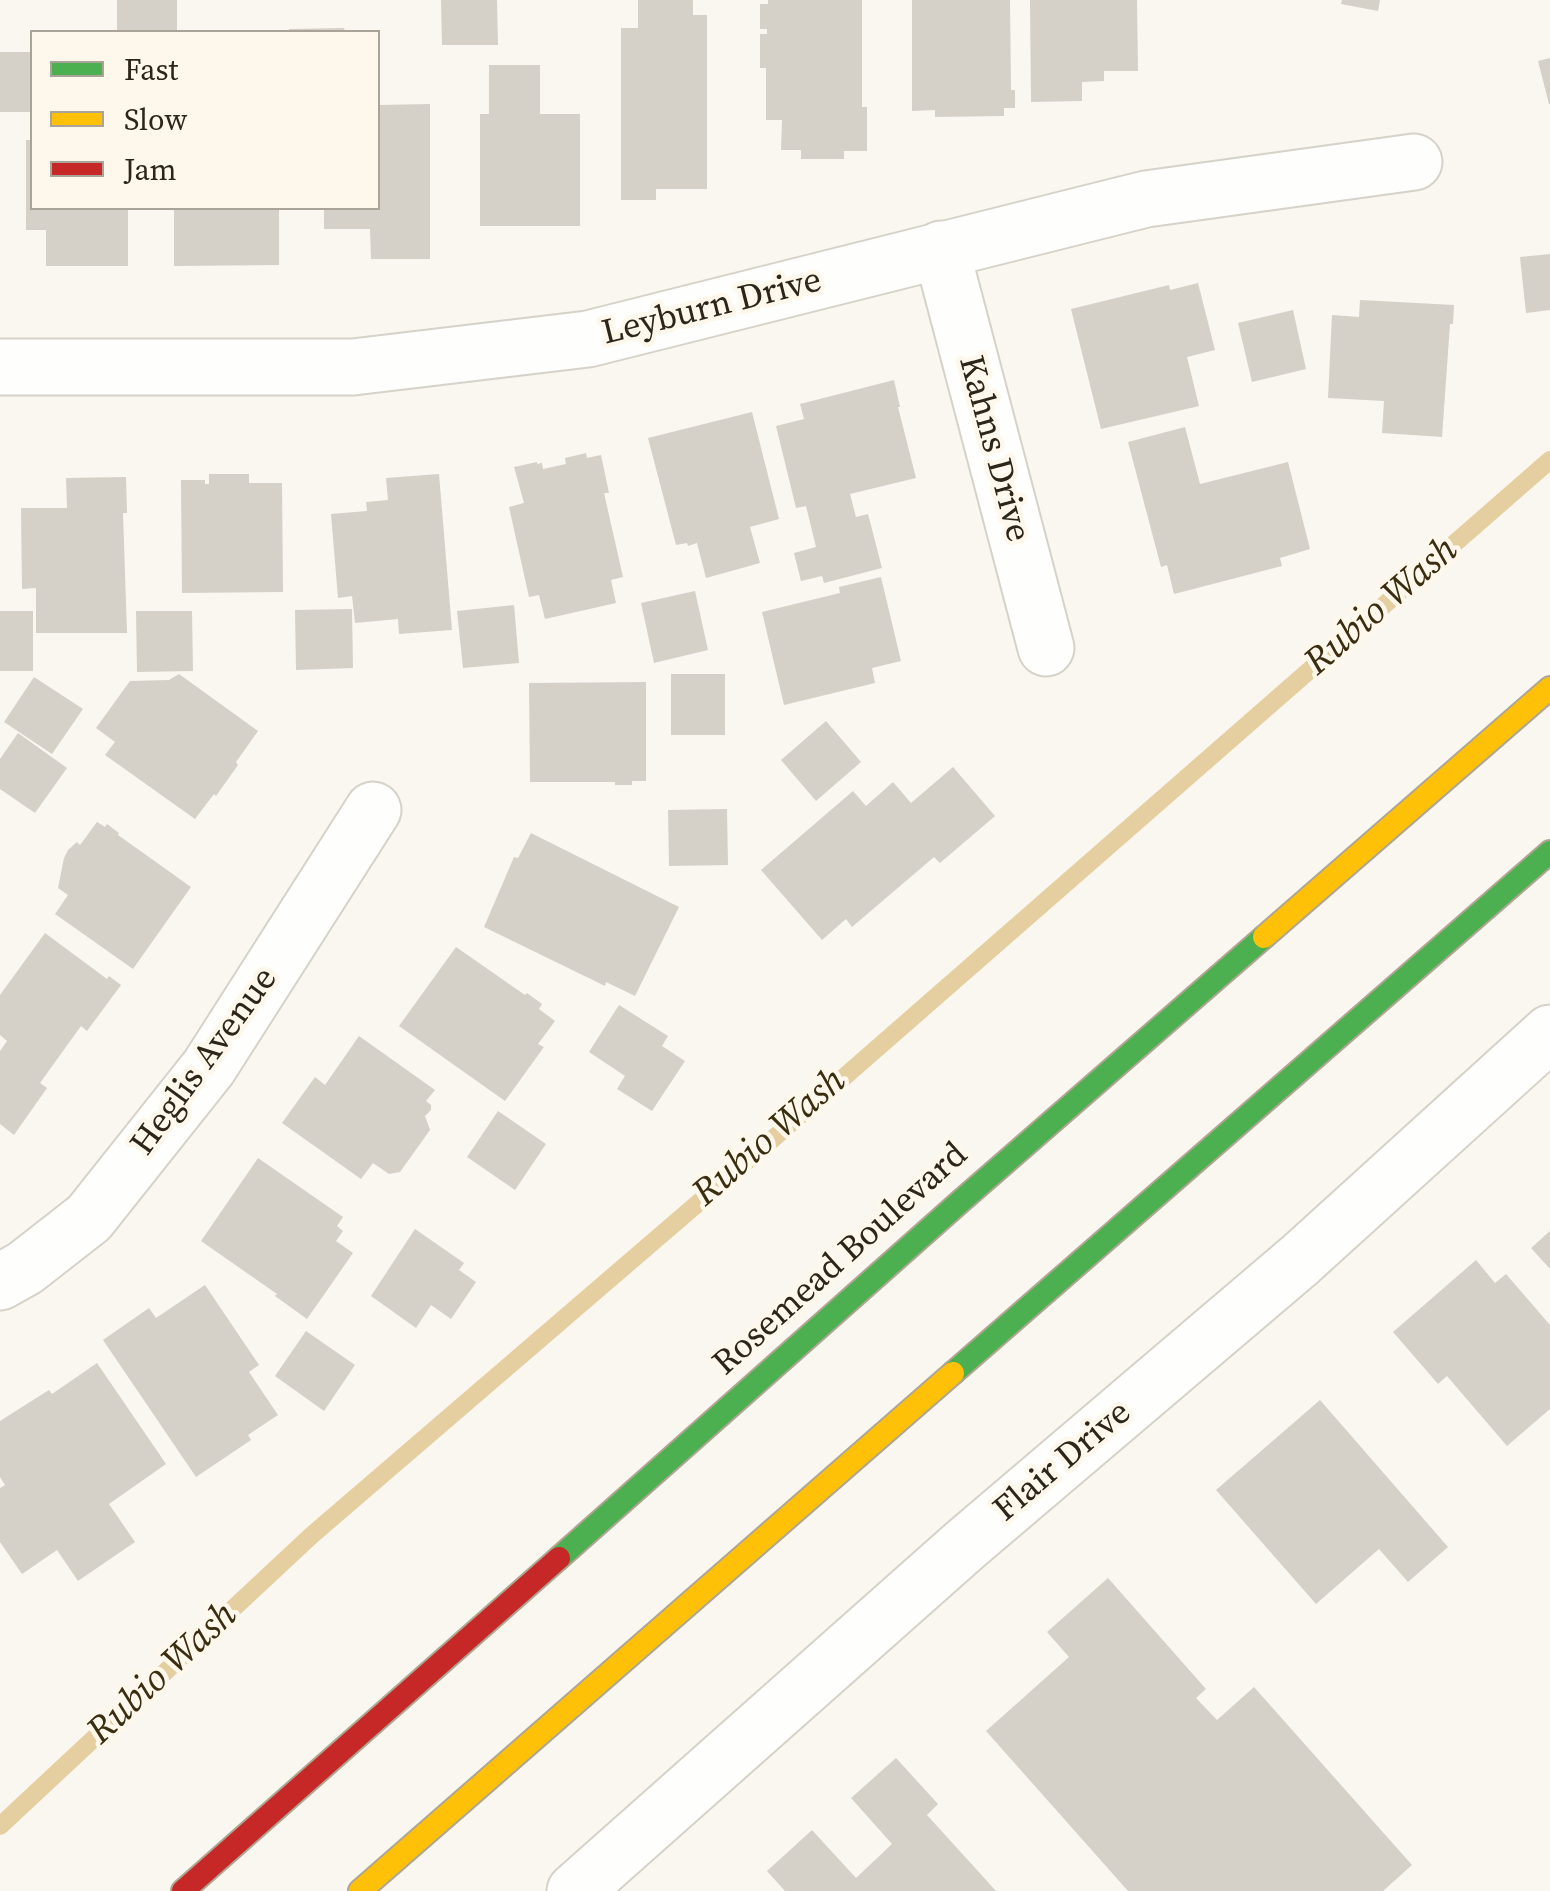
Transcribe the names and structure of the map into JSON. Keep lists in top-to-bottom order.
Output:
{
  "streets": {
    "main road": ["Rosemead Boulevard"],
    "street": [
      "Leyburn Drive",
      "Kahns Drive",
      "Heglis Avenue",
      "Flair Drive"
    ]
  },
  "crossings": [
    ["Leyburn Drive", "Kahns Drive"]
  ],
  "water": ["Rubio Wash"],
  "legend": ["Fast", "Slow", "Jam"]
}
